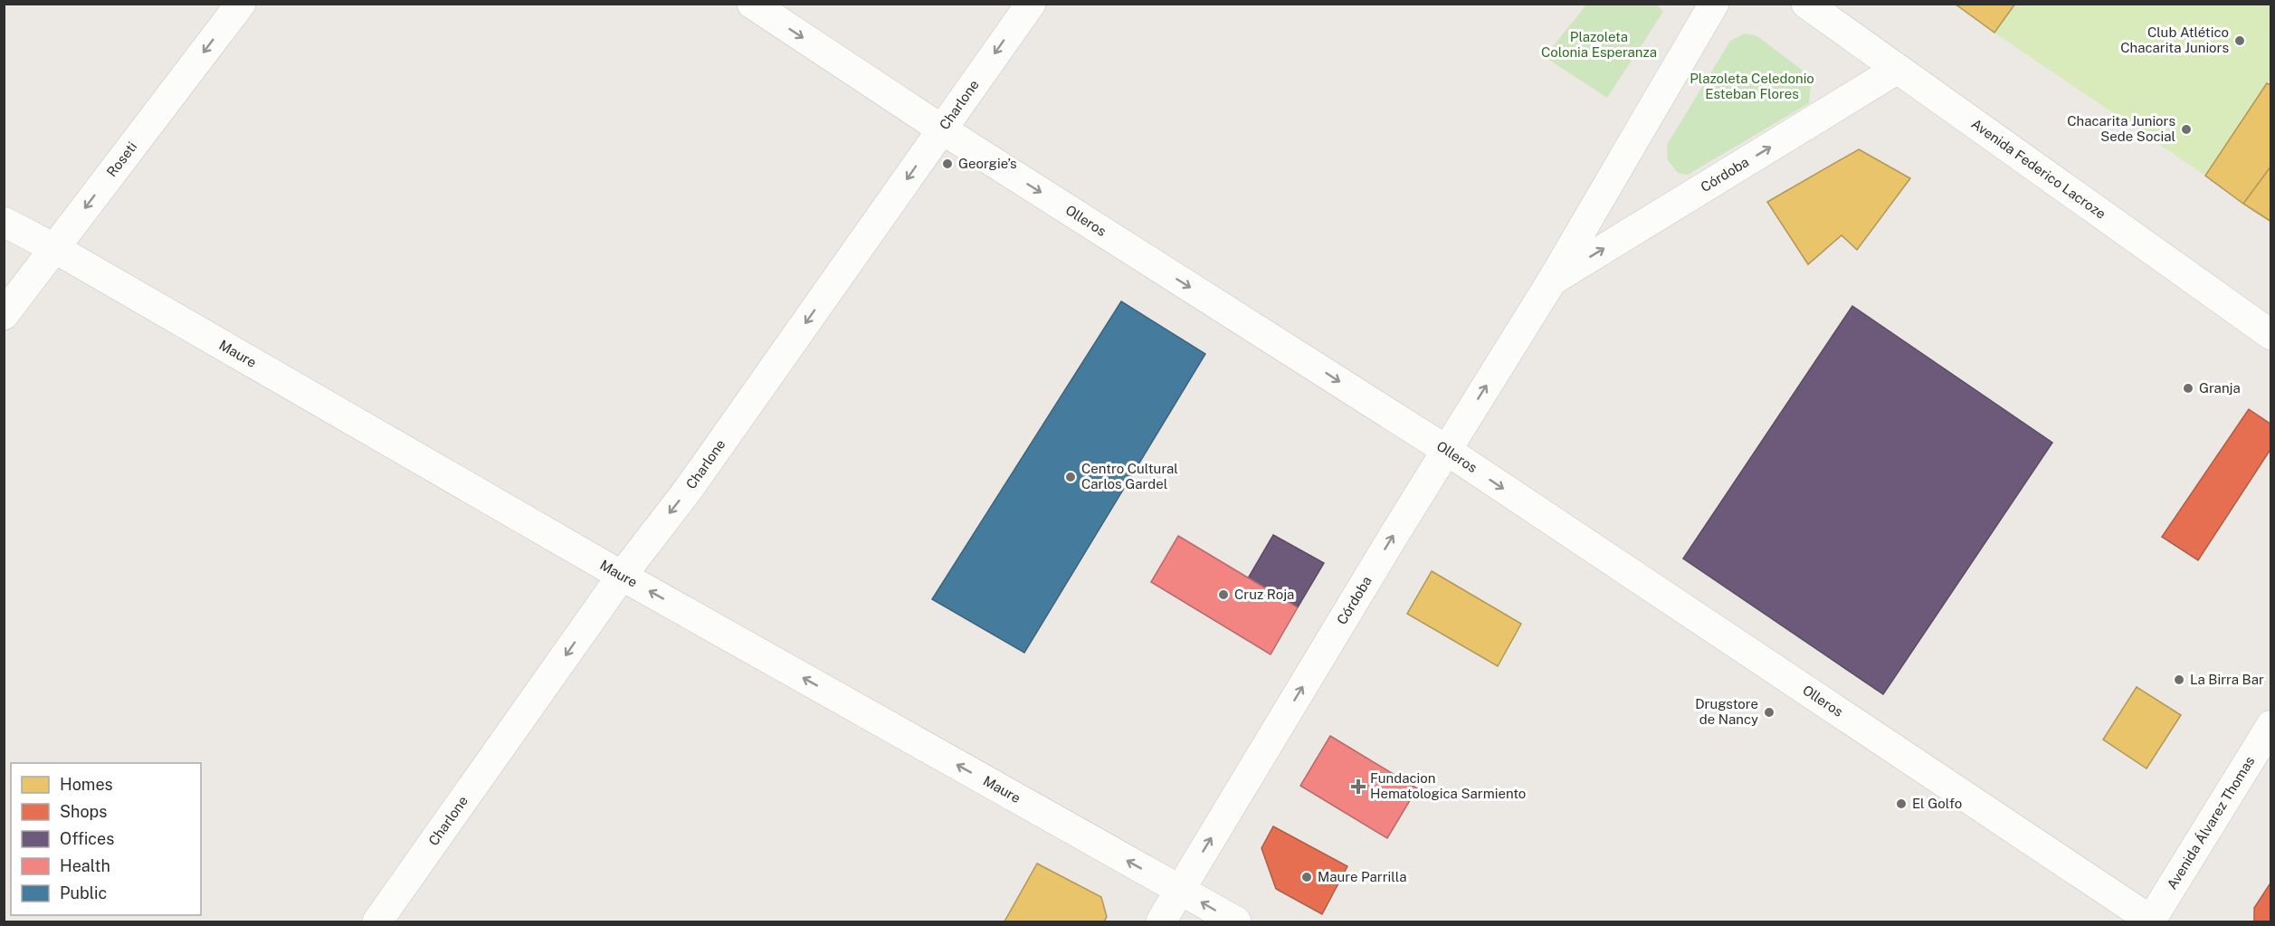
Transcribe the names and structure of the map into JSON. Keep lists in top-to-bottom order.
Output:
{
  "streets": {
    "street": [
      "Charlone",
      "Roseti",
      "Avenida Federico Lacroze",
      "Córdoba",
      "Olleros",
      "Maure",
      "Avenida Álvarez Thomas"
    ]
  },
  "crossings": [
    ["Charlone", "Olleros"],
    ["Charlone", "Maure"],
    ["Roseti", "Maure"],
    ["Avenida Federico Lacroze", "Córdoba"],
    ["Córdoba", "Olleros"],
    ["Córdoba", "Maure"],
    ["Olleros", "Avenida Álvarez Thomas"]
  ],
  "one_way": [
    "Charlone",
    "Roseti",
    "Córdoba",
    "Olleros",
    "Maure"
  ],
  "parks": ["Plazoleta Colonia Esperanza", "Plazoleta Celedonio Esteban Flores"],
  "places": {
    "other": [
      "Club Atlético Chacarita Juniors",
      "Chacarita Juniors Sede Social",
      "Georgie’s",
      "Granja",
      "Centro Cultural Carlos Gardel",
      "Cruz Roja",
      "La Birra Bar",
      "Drugstore de Nancy",
      "El Golfo",
      "Maure Parrilla"
    ],
    "health": ["Fundacion Hematologica Sarmiento"]
  },
  "legend": [
    "Homes",
    "Shops",
    "Offices",
    "Health",
    "Public"
  ]
}
